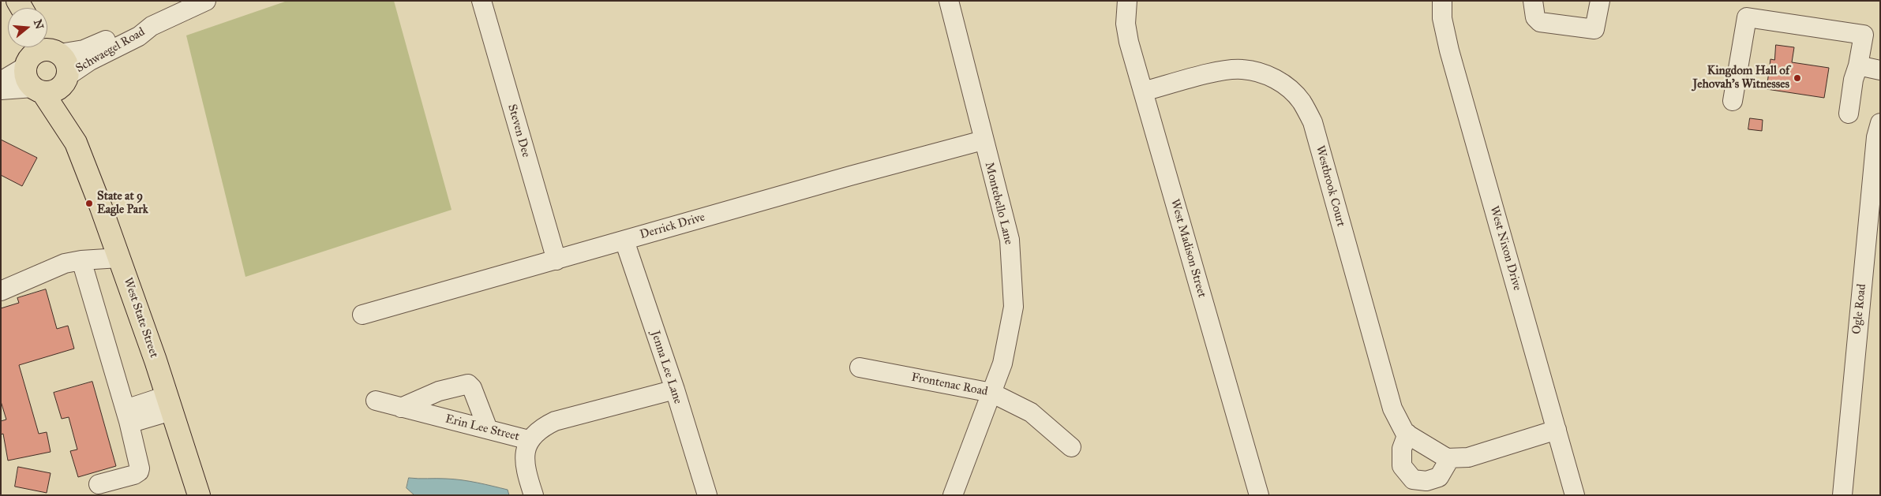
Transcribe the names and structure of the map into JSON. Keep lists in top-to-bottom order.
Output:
{
  "streets": {
    "main road": ["West State Street"],
    "street": [
      "Schwaegel Road",
      "Steven Dee",
      "Westbrook Court",
      "Montebello Lane",
      "Derrick Drive",
      "West Madison Street",
      "West Nixon Drive",
      "Ogle Road",
      "Jenna Lee Lane",
      "Frontenac Road",
      "Erin Lee Street"
    ]
  },
  "crossings": [
    ["Steven Dee", "Derrick Drive"],
    ["Westbrook Court", "West Madison Street"],
    ["Montebello Lane", "Derrick Drive"],
    ["Montebello Lane", "Frontenac Road"],
    ["Derrick Drive", "Jenna Lee Lane"],
    ["Jenna Lee Lane", "Erin Lee Street"]
  ],
  "places": ["Kingdom Hall of Jehovah's Witnesses", "State at 9 Eagle Park"],
  "north": "right"
}
